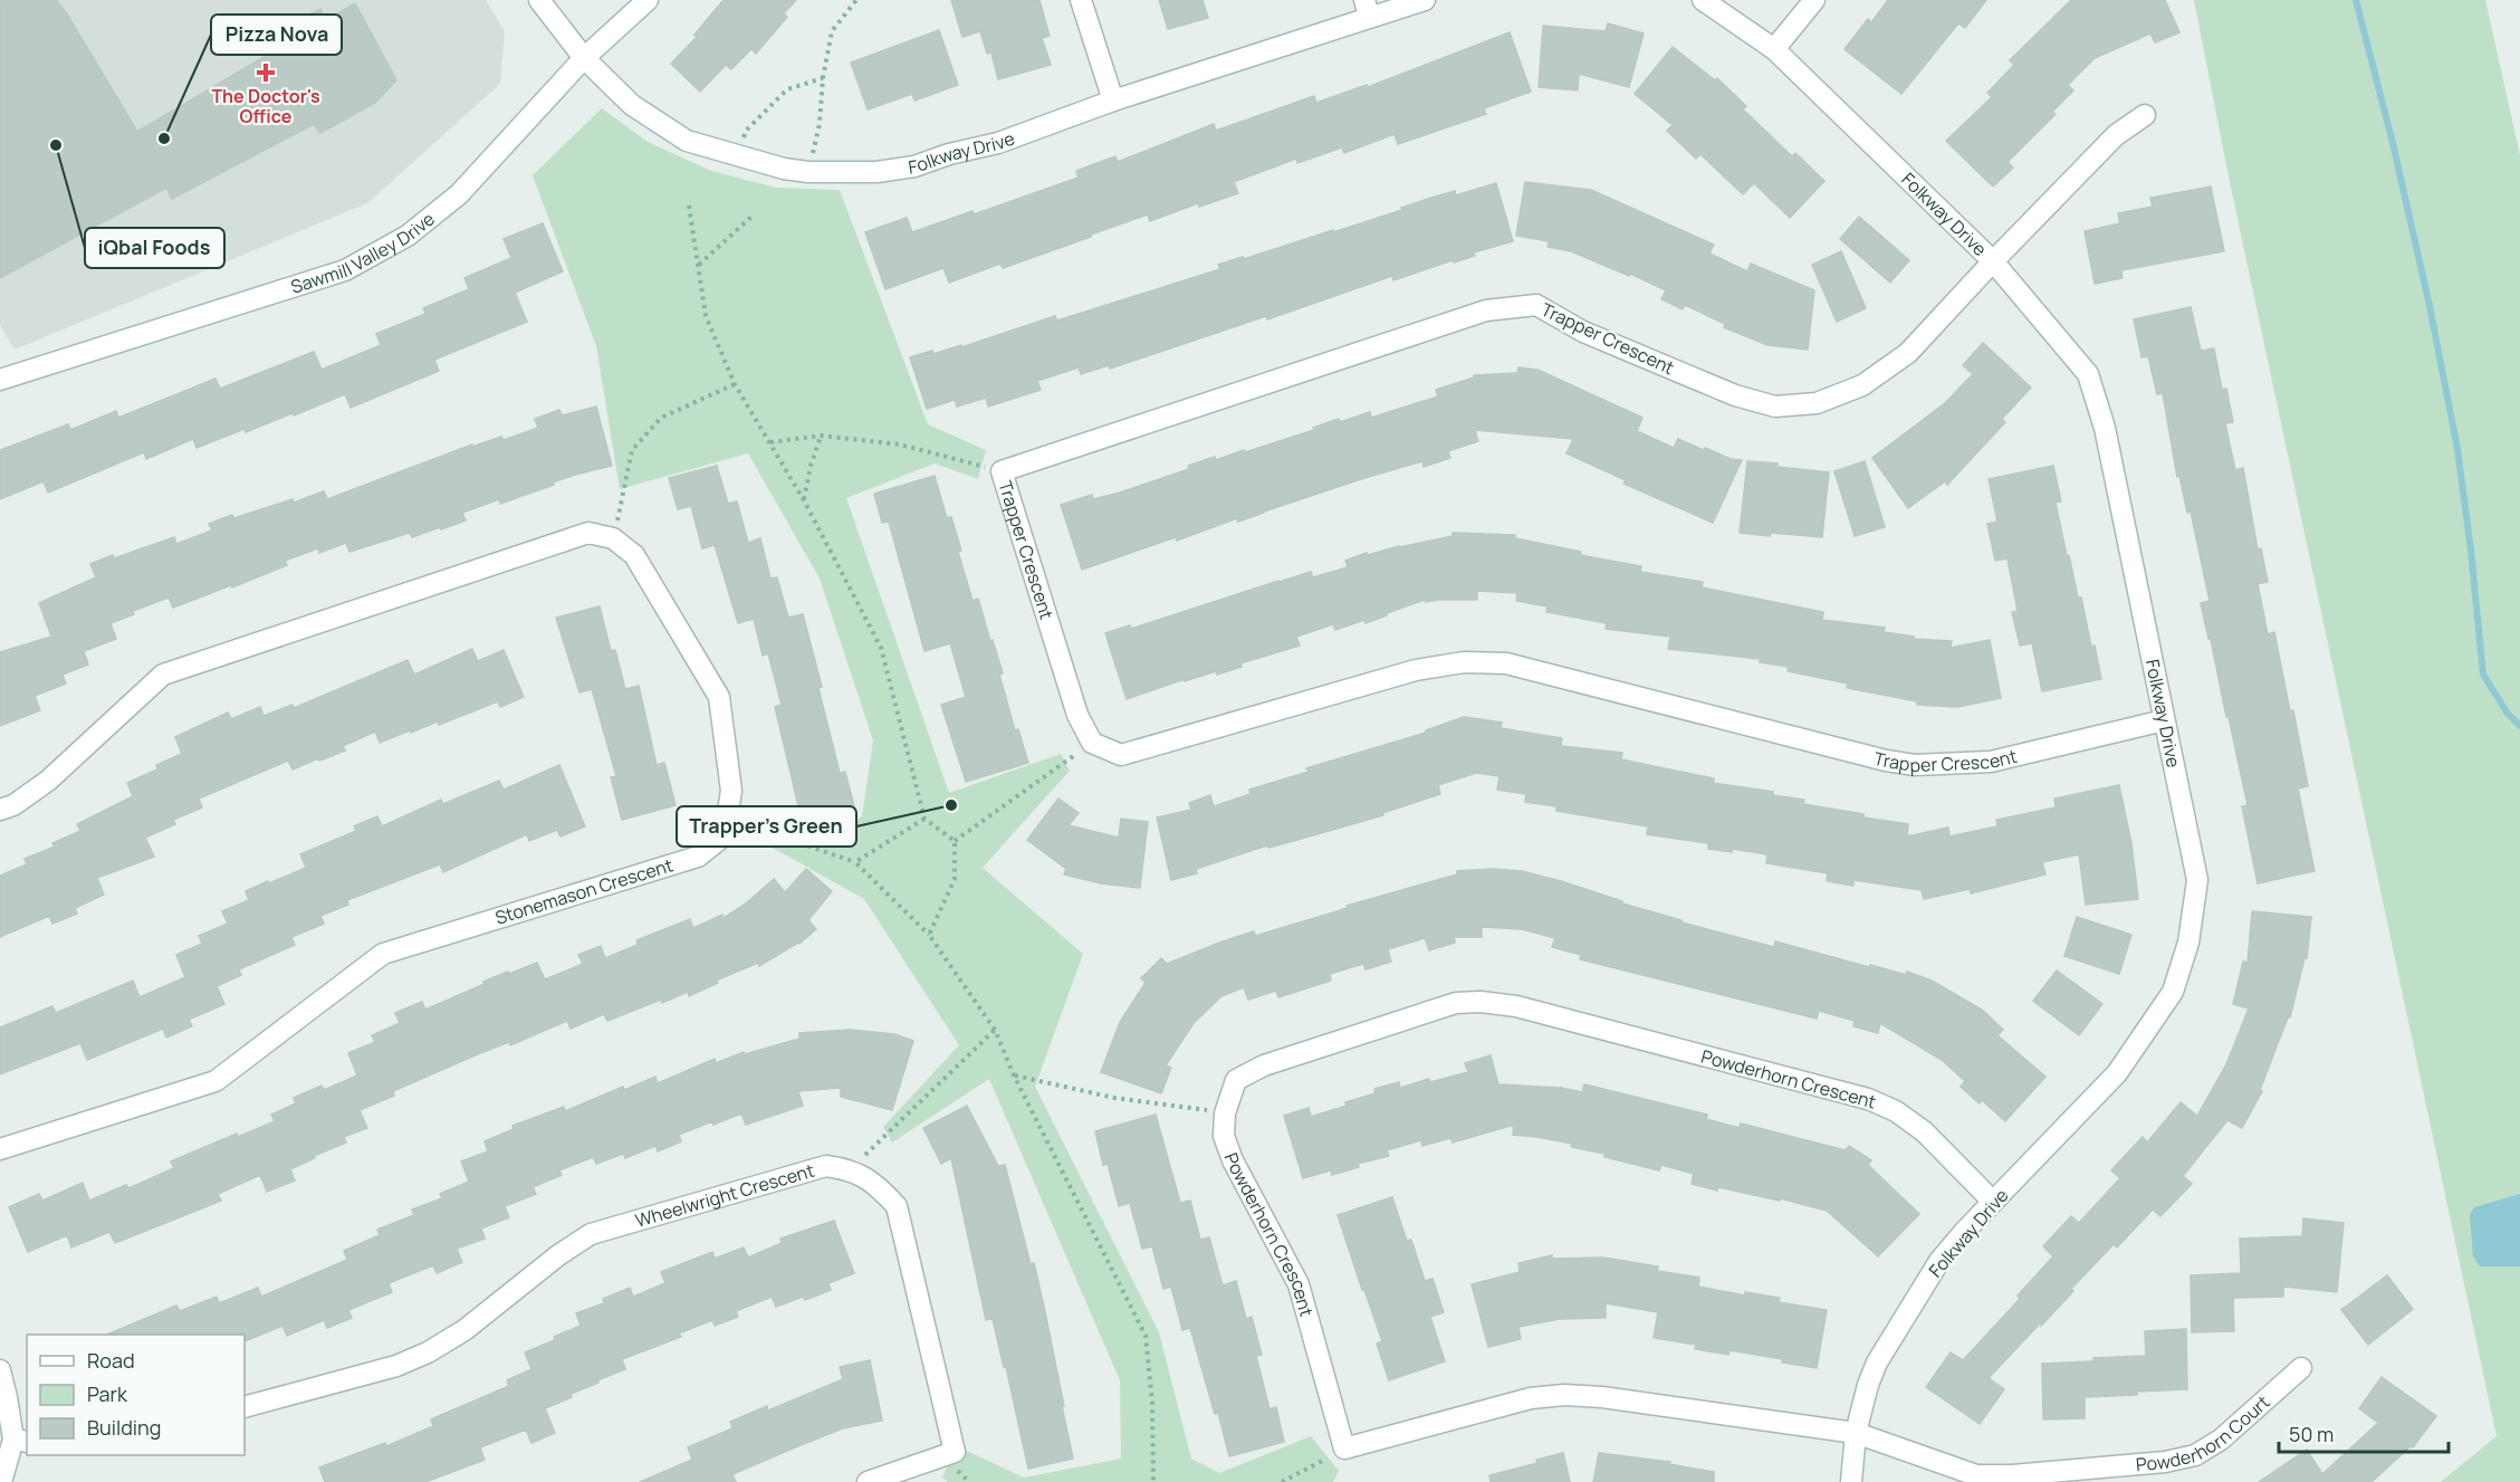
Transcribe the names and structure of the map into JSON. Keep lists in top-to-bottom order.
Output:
{
  "streets": {
    "street": [
      "Folkway Drive",
      "Sawmill Valley Drive",
      "Trapper Crescent",
      "Stonemason Crescent",
      "Powderhorn Crescent",
      "Wheelwright Crescent",
      "Powderhorn Court"
    ]
  },
  "crossings": [
    ["Folkway Drive", "Sawmill Valley Drive"],
    ["Folkway Drive", "Trapper Crescent"],
    ["Folkway Drive", "Powderhorn Crescent"],
    ["Folkway Drive", "Powderhorn Court"]
  ],
  "places": {
    "health": ["The Doctor's Office"],
    "other": ["Pizza Nova", "iQbal Foods", "Trapper's Green"]
  },
  "legend": ["Road", "Park", "Building"],
  "scale_bar": "50 m"
}
